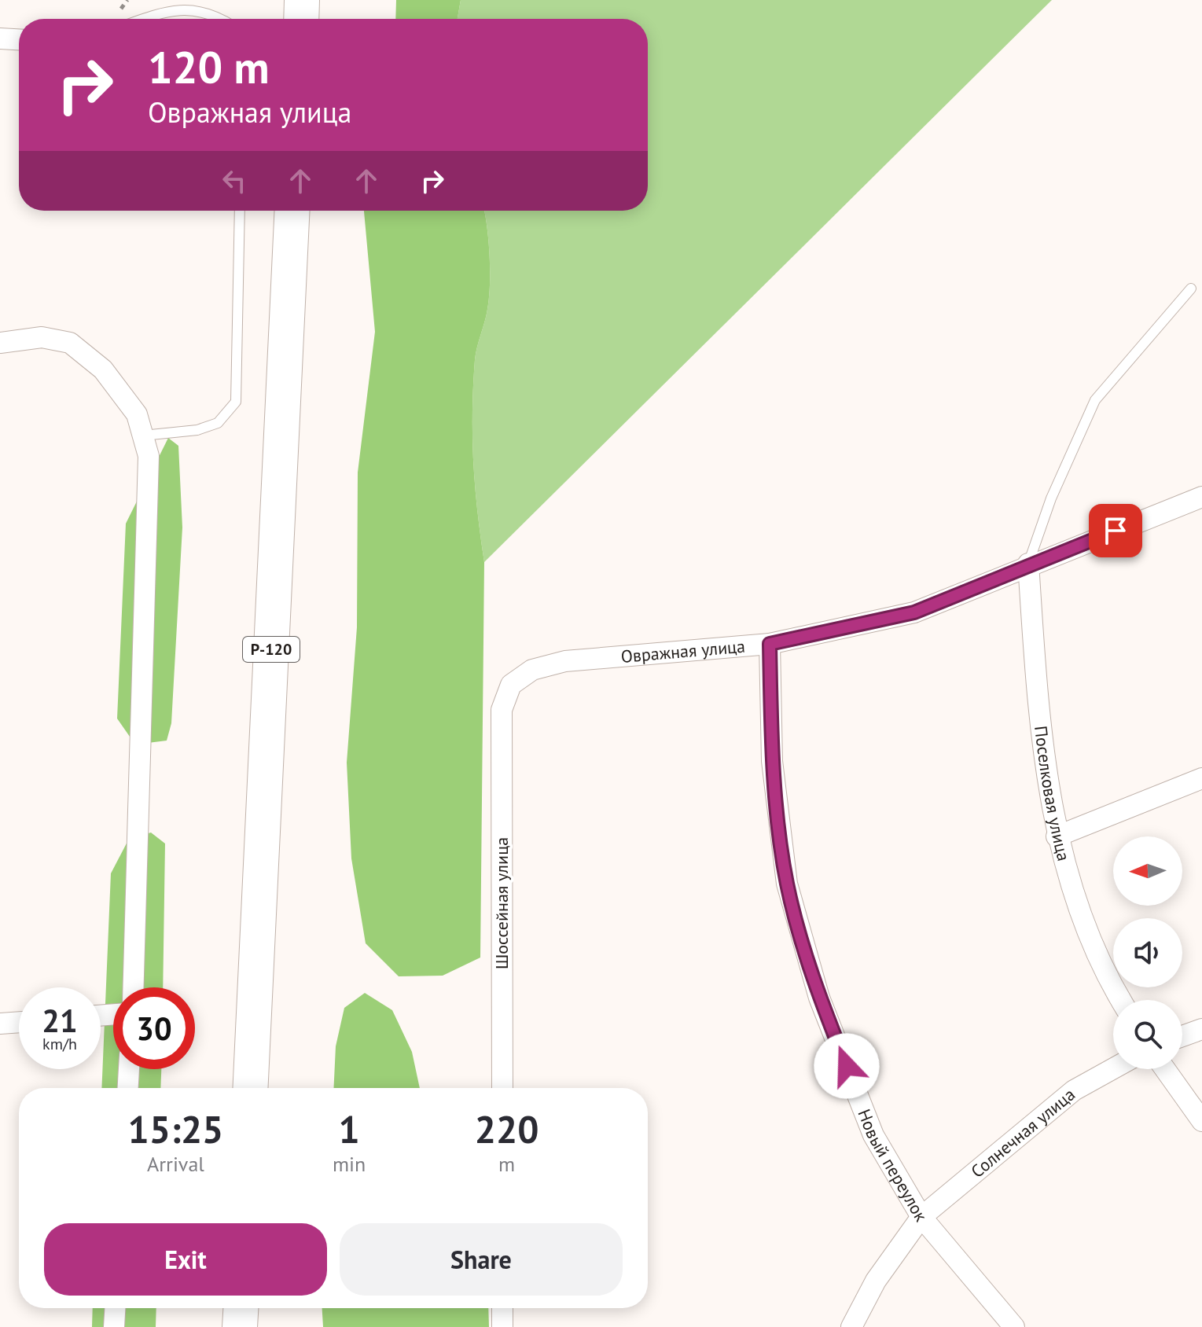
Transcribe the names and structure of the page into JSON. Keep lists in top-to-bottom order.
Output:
{
  "streets": {
    "highway": ["Р-120"],
    "street": [
      "Овражная улица",
      "Поселковая улица",
      "Шоссейная улица",
      "Солнечная улица",
      "Новый переулок"
    ]
  },
  "crossings": [
    ["Овражная улица", "Поселковая улица"],
    ["Овражная улица", "Шоссейная улица"],
    ["Овражная улица", "Новый переулок"],
    ["Солнечная улица", "Новый переулок"]
  ],
  "north": "left",
  "page": {
    "turn": ["120 m", "Овражная улица"],
    "speed": "21 km/h",
    "limit": "30",
    "eta": [
      "15:25",
      "Arrival",
      "1",
      "min",
      "220",
      "m"
    ],
    "buttons": ["Exit", "Share"]
  }
}
